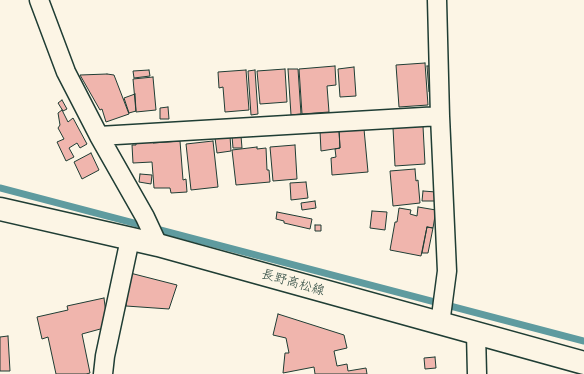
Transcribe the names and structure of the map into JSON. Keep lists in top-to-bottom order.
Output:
{
  "streets": {
    "main road": ["長野高松線"]
  }
}
